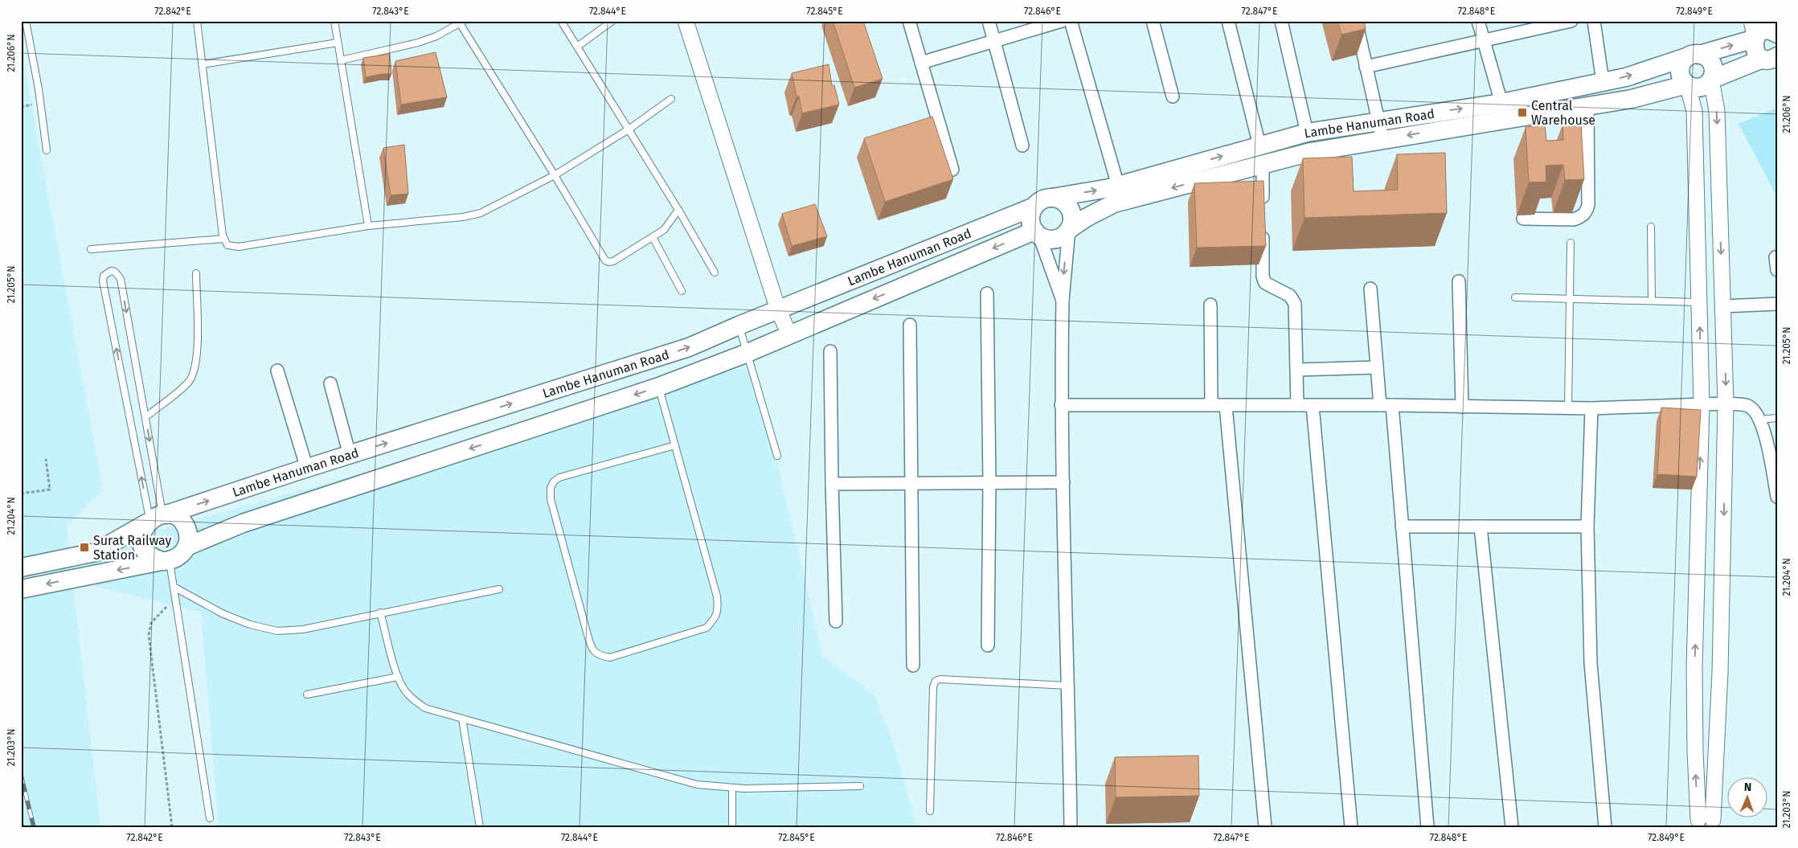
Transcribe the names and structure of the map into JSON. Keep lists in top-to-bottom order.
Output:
{
  "streets": {
    "main road": ["Lambe Hanuman Road"]
  },
  "places": {
    "transit": ["Central Warehouse", "Surat Railway Station"]
  },
  "north": "top",
  "coordinates": [
    "72.842°E",
    "72.843°E",
    "72.844°E",
    "72.845°E",
    "72.846°E",
    "72.847°E",
    "72.848°E",
    "72.849°E",
    "21.206°N",
    "21.205°N",
    "21.204°N",
    "21.203°N"
  ]
}
